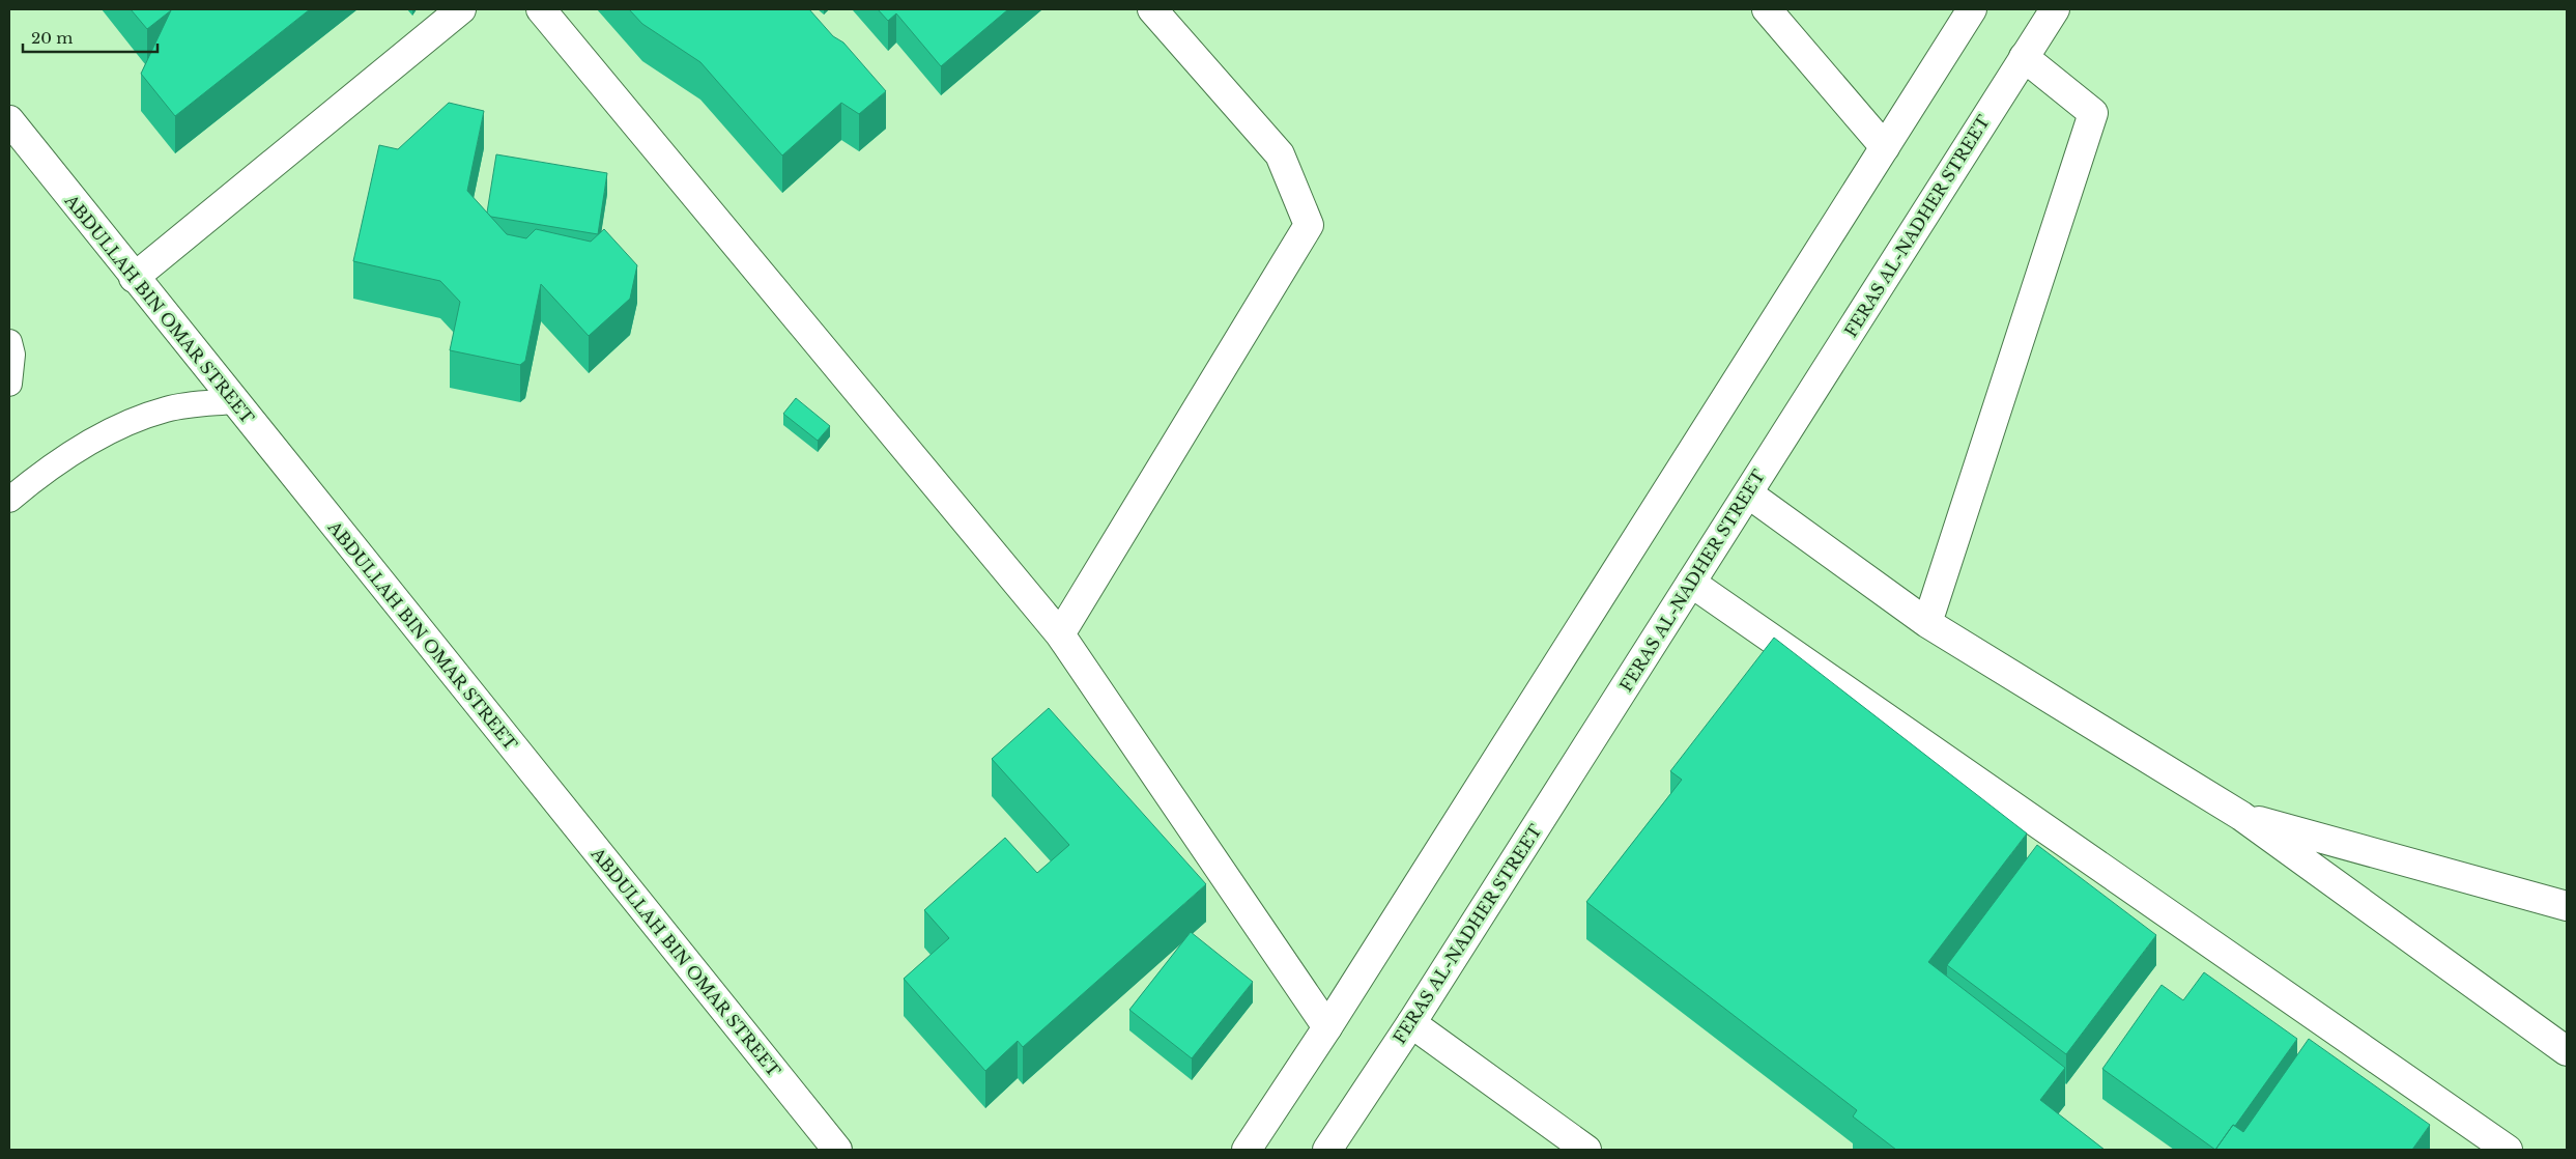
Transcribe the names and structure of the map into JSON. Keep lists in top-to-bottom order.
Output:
{
  "streets": {
    "street": ["FERAS AL-NADHER STREET", "ABDULLAH BIN OMAR STREET"]
  },
  "scale_bar": "20 m"
}
